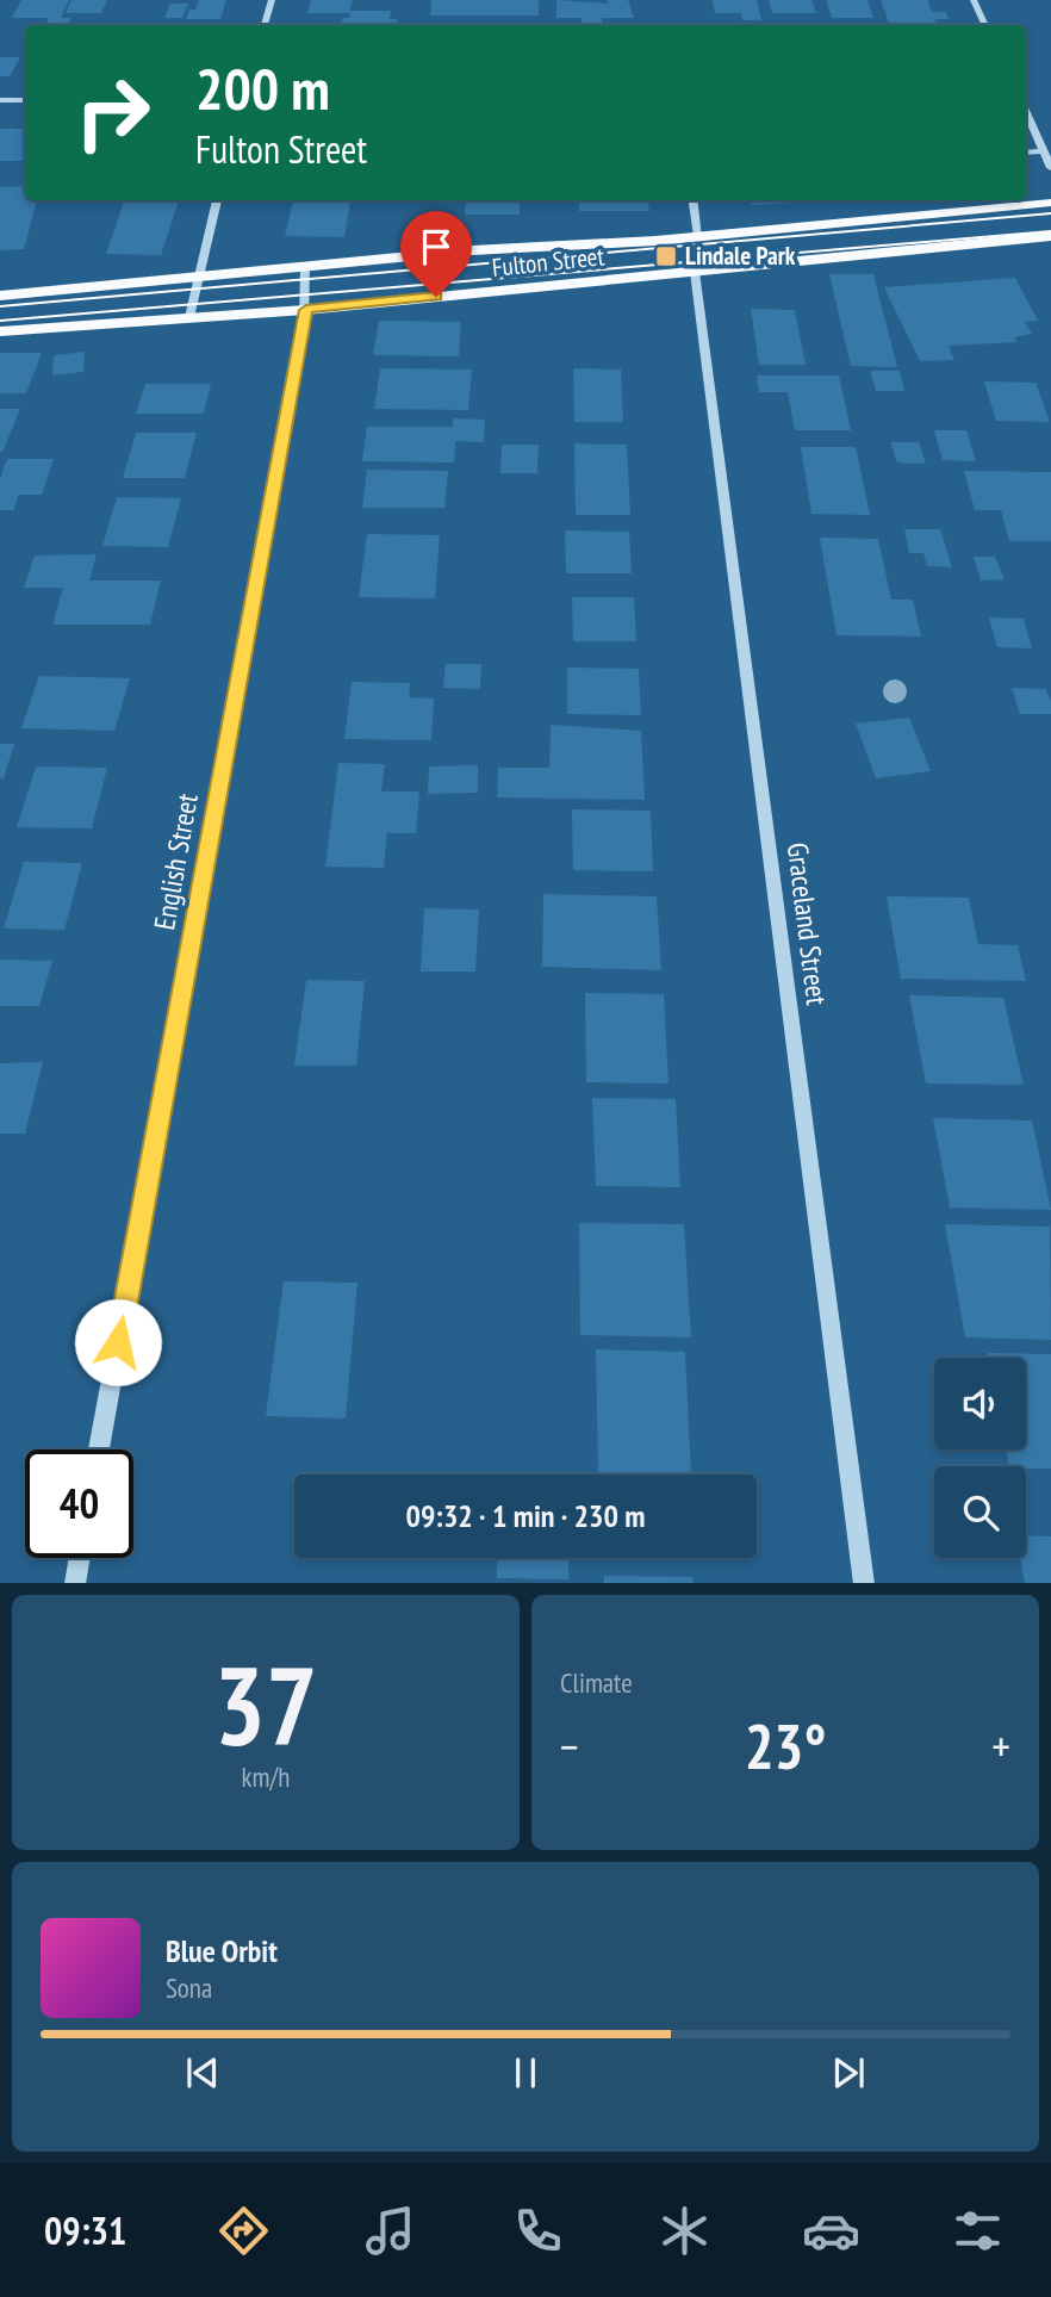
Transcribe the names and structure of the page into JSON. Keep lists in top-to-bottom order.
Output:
{
  "streets": {
    "main road": ["Fulton Street"],
    "street": ["English Street", "Graceland Street"]
  },
  "crossings": [
    ["Fulton Street", "English Street"],
    ["Fulton Street", "Graceland Street"]
  ],
  "places": {
    "transit": ["Lindale Park"]
  },
  "page": {
    "turn": ["200 m", "Fulton Street"],
    "limit": "40",
    "trip": "09:32 · 1 min · 230 m",
    "tile": [
      ["37", "km/h"],
      "Climate"
    ],
    "heat": ["−", "23°", "+"],
    "song": ["Blue Orbit", "Sona"],
    "tabs": "09:31"
  }
}
